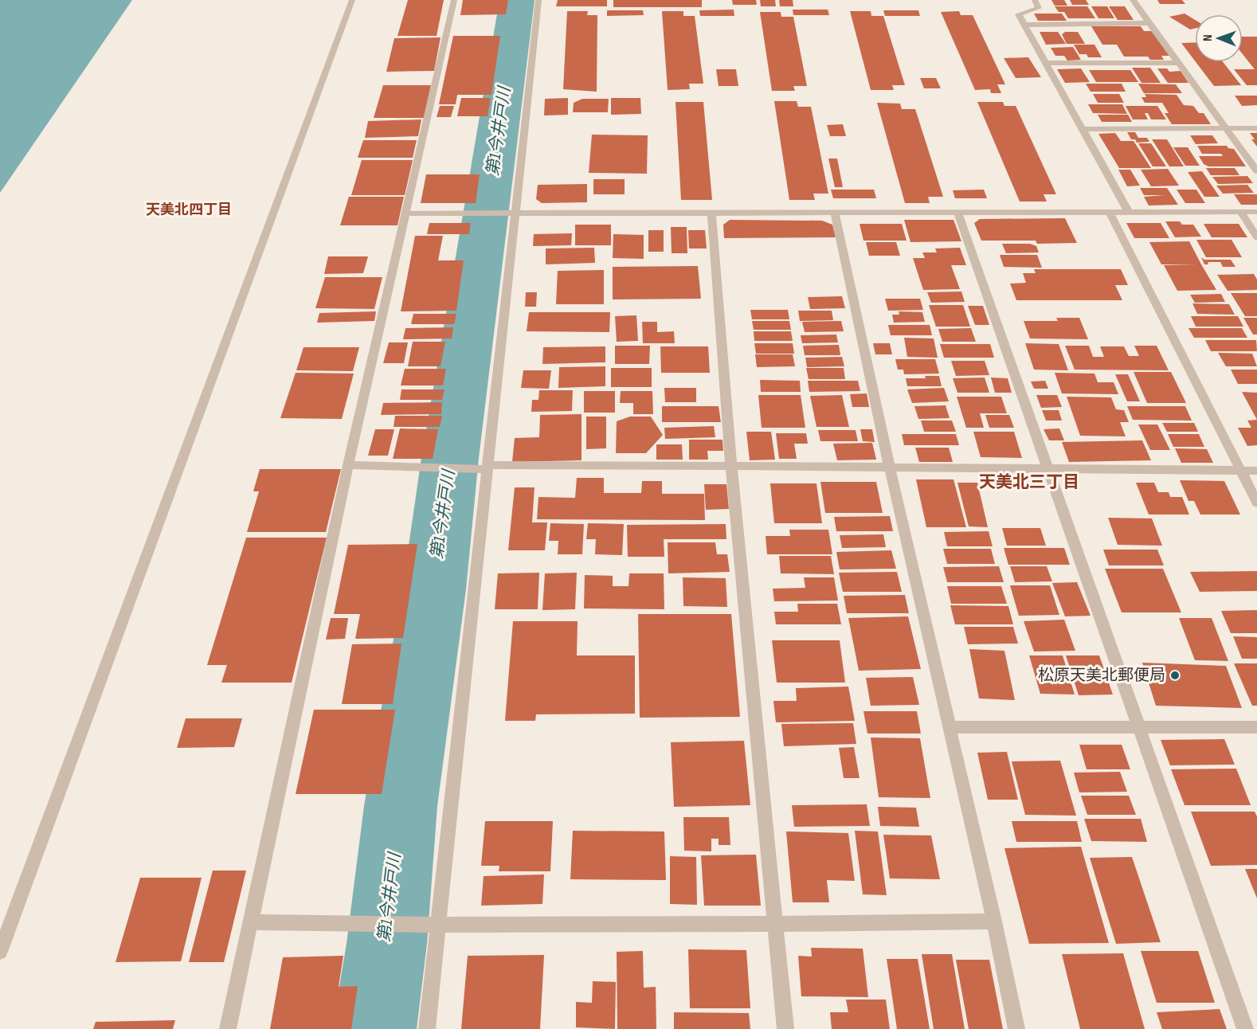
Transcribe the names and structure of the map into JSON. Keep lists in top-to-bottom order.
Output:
{
  "districts": ["天美北四丁目", "天美北三丁目"],
  "water": ["第1今井戸川"],
  "places": ["松原天美北郵便局"],
  "north": "left"
}
